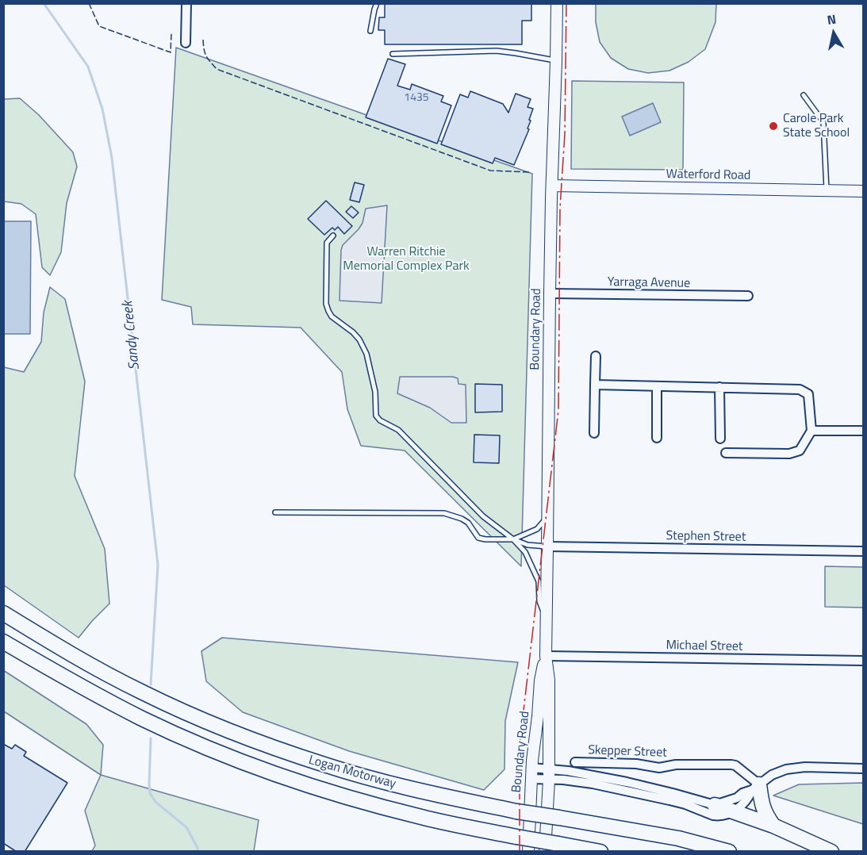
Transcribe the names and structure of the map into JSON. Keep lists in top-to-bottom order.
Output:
{
  "streets": {
    "highway": ["Logan Motorway"],
    "main road": ["Waterford Road", "Boundary Road"],
    "street": [
      "Yarraga Avenue",
      "Stephen Street",
      "Michael Street",
      "Skepper Street"
    ]
  },
  "crossings": [
    ["Waterford Road", "Boundary Road"],
    ["Yarraga Avenue", "Boundary Road"],
    ["Boundary Road", "Stephen Street"],
    ["Boundary Road", "Michael Street"]
  ],
  "water": ["Sandy Creek"],
  "parks": ["Warren Ritchie Memorial Complex Park"],
  "places": ["Carole Park State School"],
  "house_numbers": ["1435"],
  "north": "top"
}
